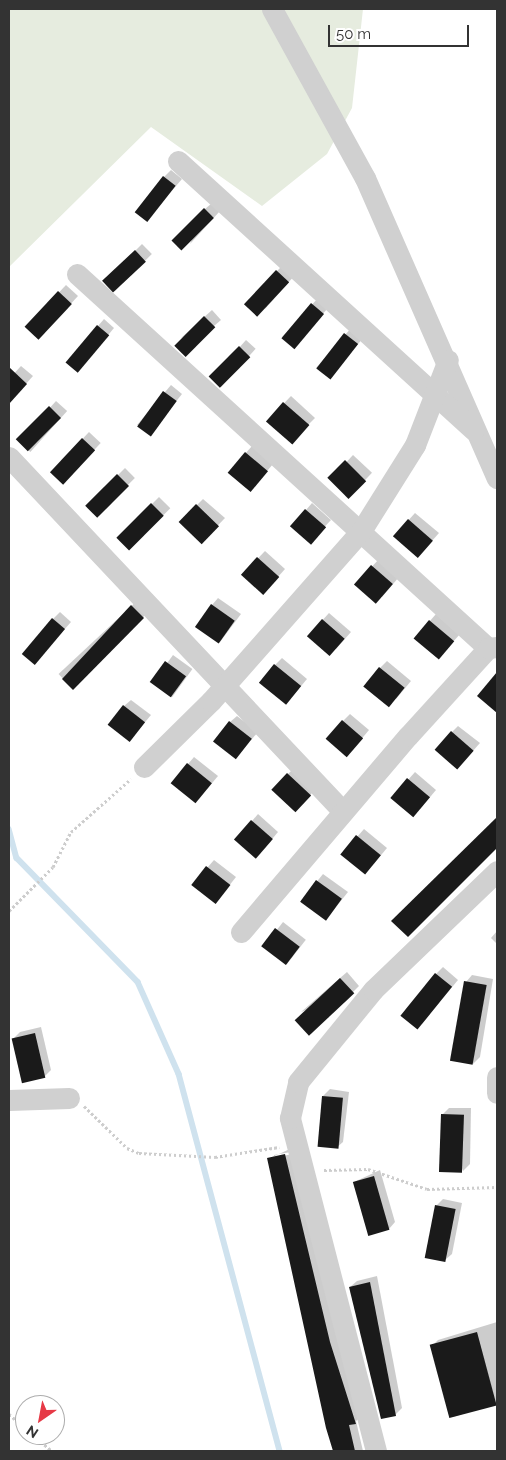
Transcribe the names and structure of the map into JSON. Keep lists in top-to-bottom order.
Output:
{
  "scale_bar": "50 m",
  "north": "bottom left"
}
